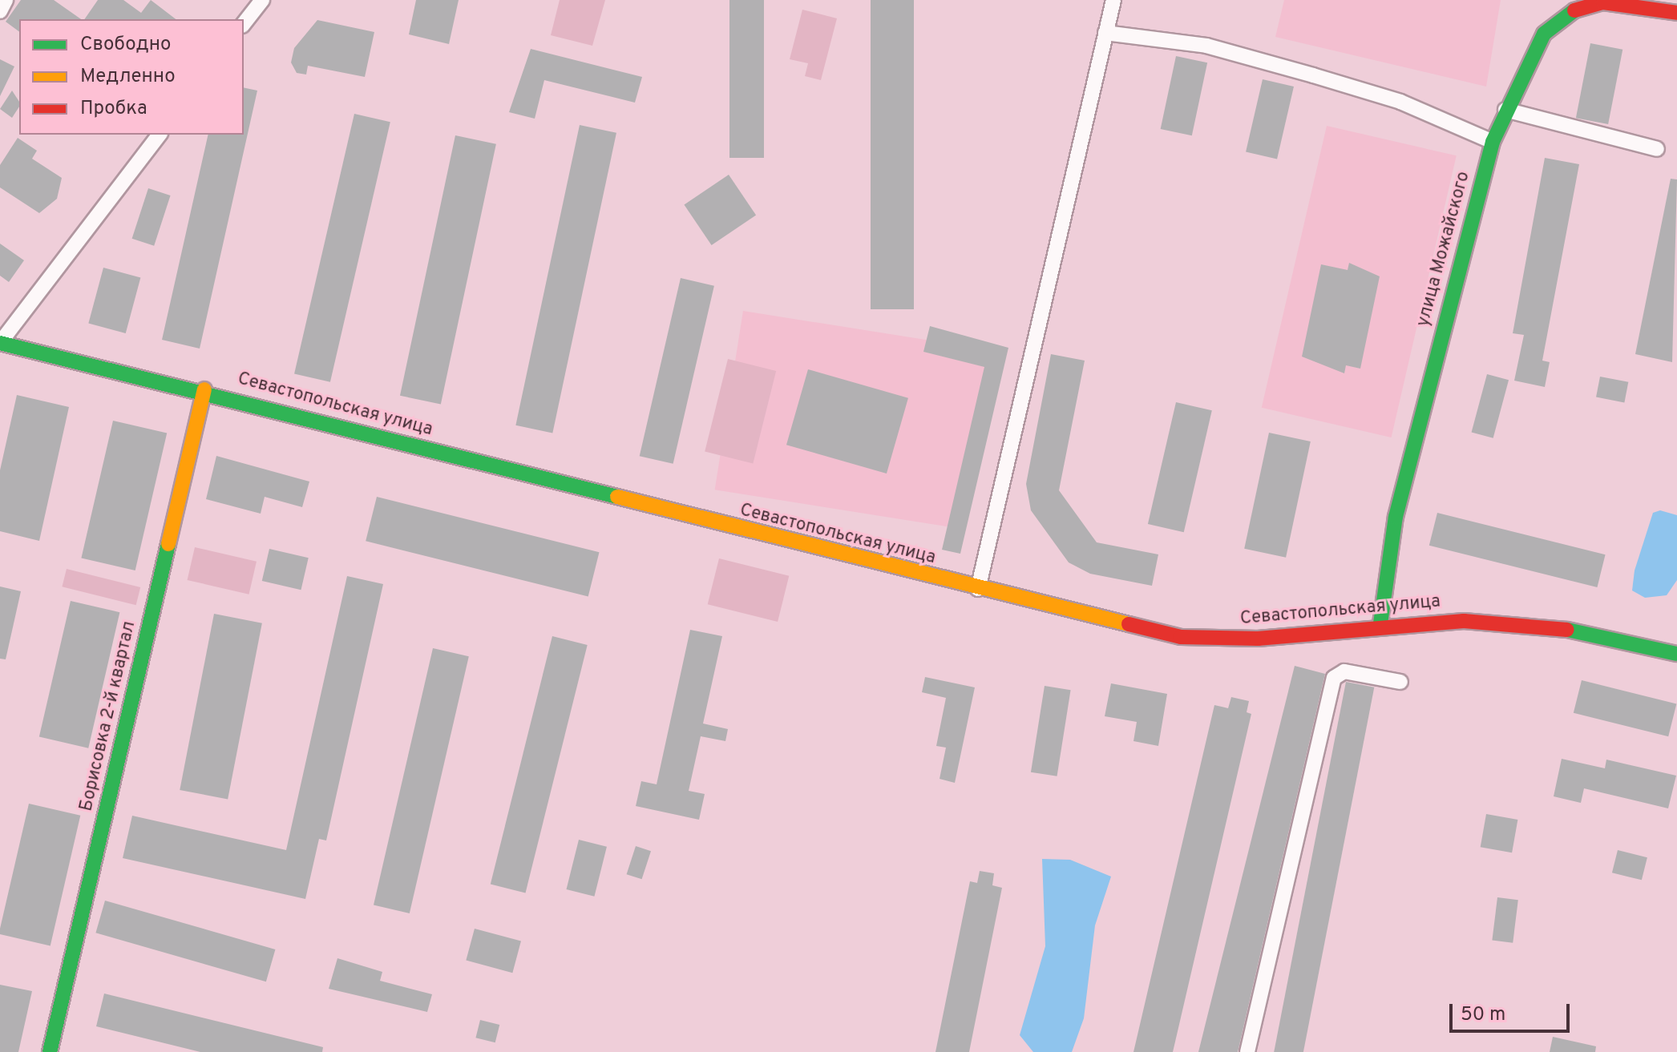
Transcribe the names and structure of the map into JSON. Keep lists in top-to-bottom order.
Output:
{
  "streets": {
    "street": ["улица Можайского", "Севастопольская улица", "Борисовка 2-й квартал"]
  },
  "crossings": [
    ["улица Можайского", "Севастопольская улица"],
    ["Севастопольская улица", "Борисовка 2-й квартал"]
  ],
  "legend": ["Свободно", "Медленно", "Пробка"],
  "scale_bar": "50 m"
}
